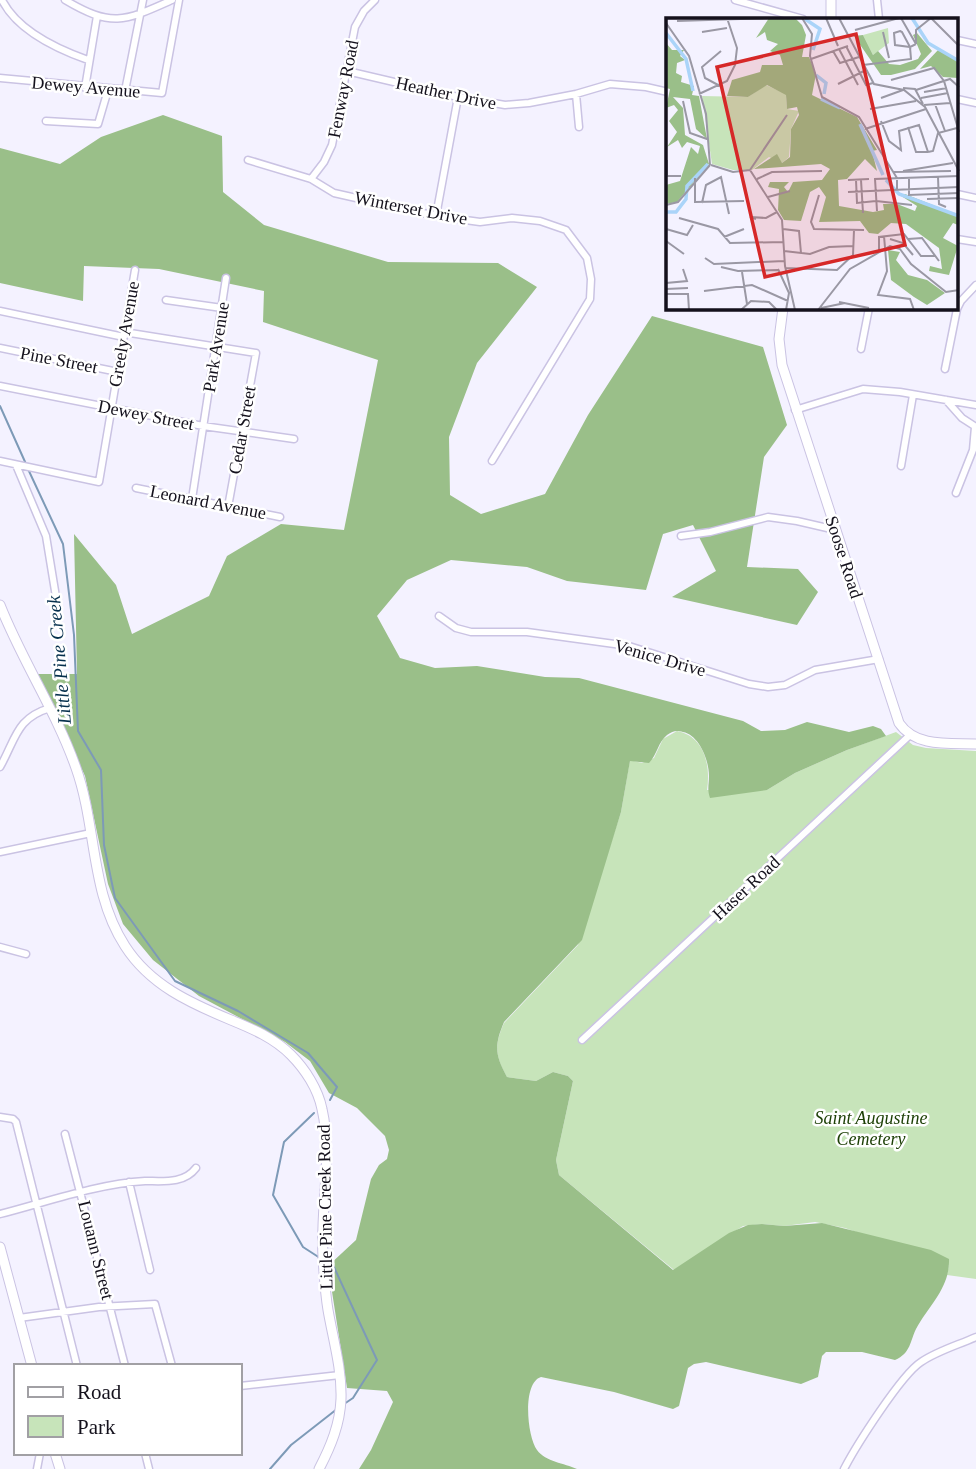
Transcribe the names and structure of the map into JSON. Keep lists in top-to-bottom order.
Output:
{
  "streets": {
    "street": [
      "Dewey Avenue",
      "Fenway Road",
      "Heather Drive",
      "Winterset Drive",
      "Greely Avenue",
      "Park Avenue",
      "Pine Street",
      "Dewey Street",
      "Cedar Street",
      "Leonard Avenue",
      "Soose Road",
      "Venice Drive",
      "Haser Road",
      "Little Pine Creek Road",
      "Louann Street"
    ]
  },
  "crossings": [
    ["Fenway Road", "Heather Drive"],
    ["Fenway Road", "Winterset Drive"],
    ["Greely Avenue", "Pine Street"],
    ["Greely Avenue", "Dewey Street"],
    ["Park Avenue", "Dewey Street"],
    ["Park Avenue", "Cedar Street"],
    ["Park Avenue", "Leonard Avenue"],
    ["Dewey Street", "Cedar Street"],
    ["Cedar Street", "Leonard Avenue"],
    ["Soose Road", "Venice Drive"],
    ["Soose Road", "Haser Road"]
  ],
  "water": ["Little Pine Creek"],
  "parks": ["Saint Augustine Cemetery"],
  "legend": ["Road", "Park"]
}
